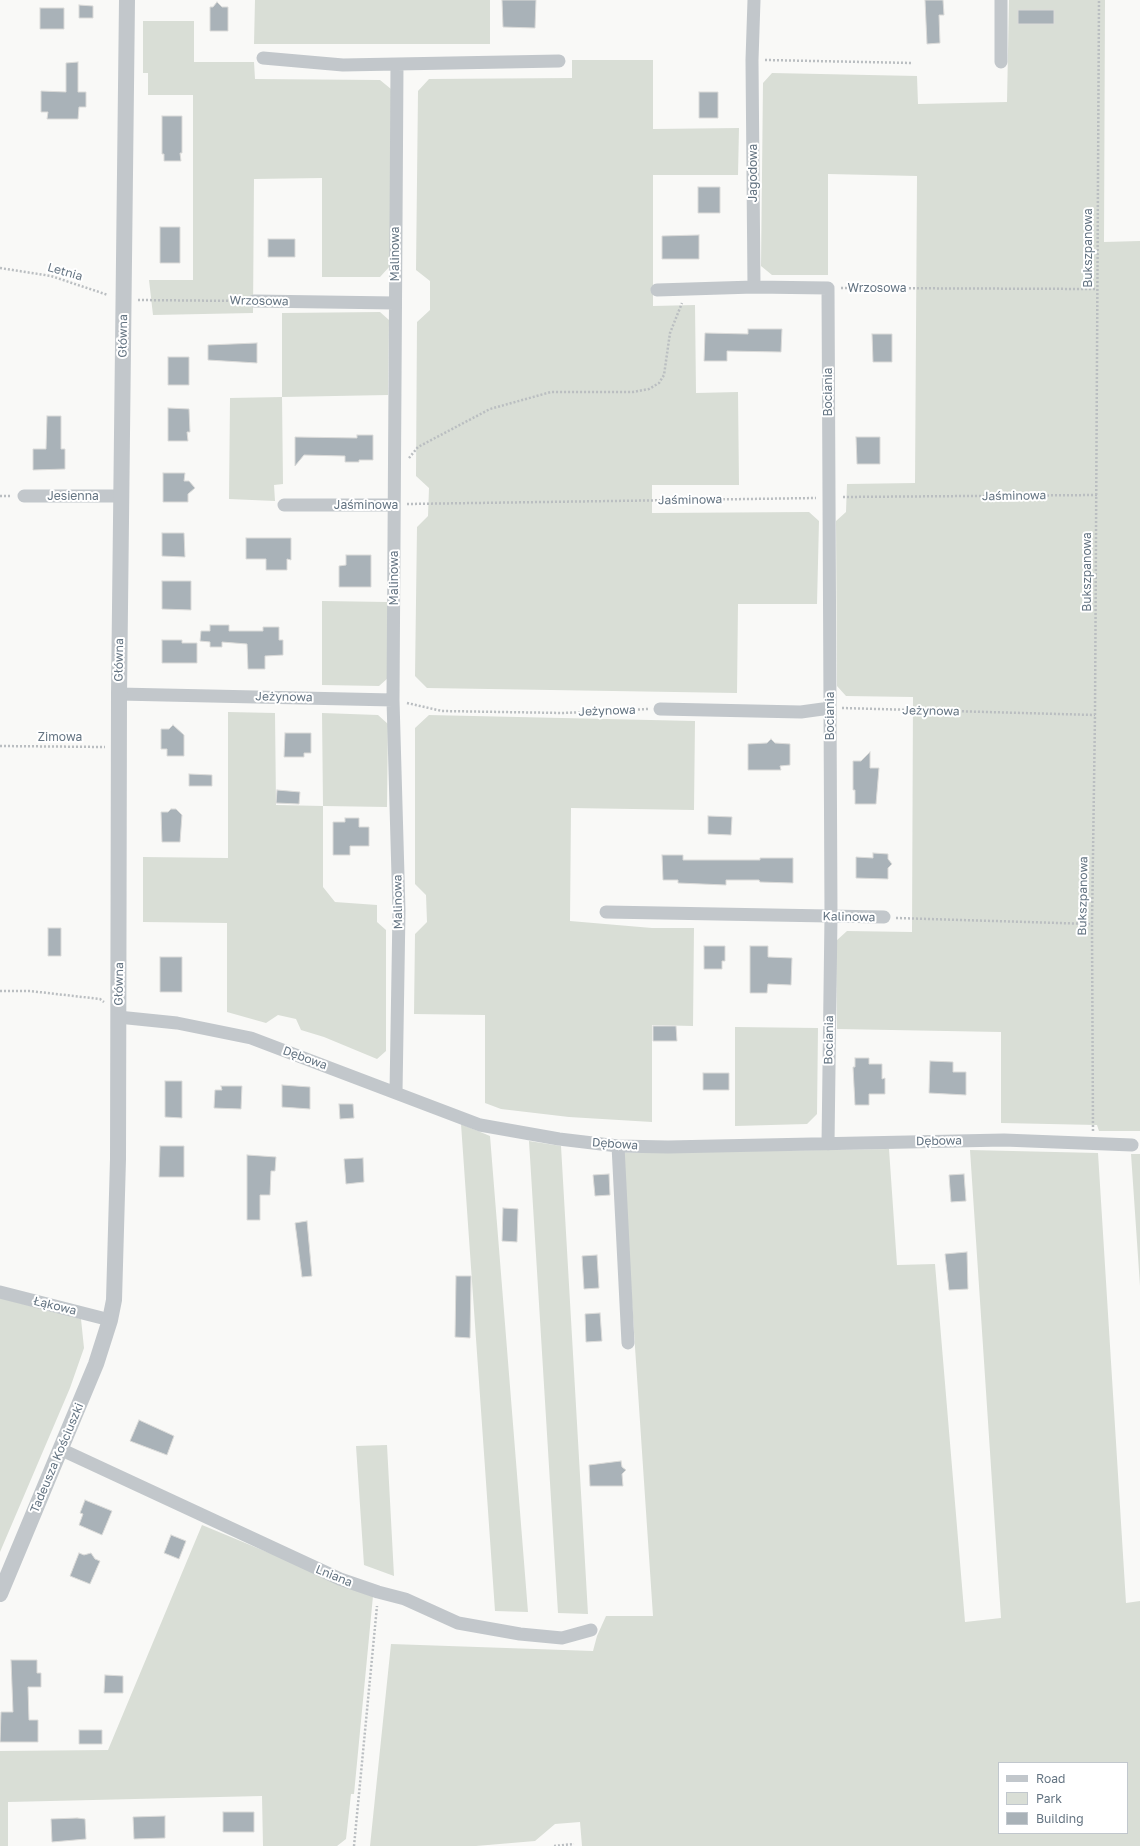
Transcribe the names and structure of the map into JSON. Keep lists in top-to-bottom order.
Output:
{
  "streets": {
    "street": [
      "Jagodowa",
      "Malinowa",
      "Wrzosowa",
      "Główna",
      "Bociania",
      "Jesienna",
      "Jaśminowa",
      "Jeżynowa",
      "Kalinowa",
      "Dębowa",
      "Łąkowa",
      "Tadeusza Kościuszki",
      "Lniana"
    ],
    "path": ["Bukszpanowa", "Letnia", "Zimowa"]
  },
  "crossings": [
    ["Bukszpanowa", "Wrzosowa"],
    ["Bukszpanowa", "Jaśminowa"],
    ["Bukszpanowa", "Jeżynowa"],
    ["Bukszpanowa", "Kalinowa"],
    ["Bukszpanowa", "Dębowa"],
    ["Malinowa", "Wrzosowa"],
    ["Malinowa", "Jaśminowa"],
    ["Malinowa", "Jeżynowa"],
    ["Malinowa", "Dębowa"],
    ["Letnia", "Wrzosowa"],
    ["Letnia", "Główna"],
    ["Wrzosowa", "Główna"],
    ["Wrzosowa", "Bociania"],
    ["Główna", "Jesienna"],
    ["Główna", "Jeżynowa"],
    ["Główna", "Zimowa"],
    ["Główna", "Dębowa"],
    ["Główna", "Łąkowa"],
    ["Główna", "Tadeusza Kościuszki"],
    ["Bociania", "Jaśminowa"],
    ["Bociania", "Jeżynowa"],
    ["Bociania", "Kalinowa"],
    ["Bociania", "Dębowa"],
    ["Łąkowa", "Tadeusza Kościuszki"],
    ["Tadeusza Kościuszki", "Lniana"]
  ],
  "legend": ["Road", "Park", "Building"]
}
